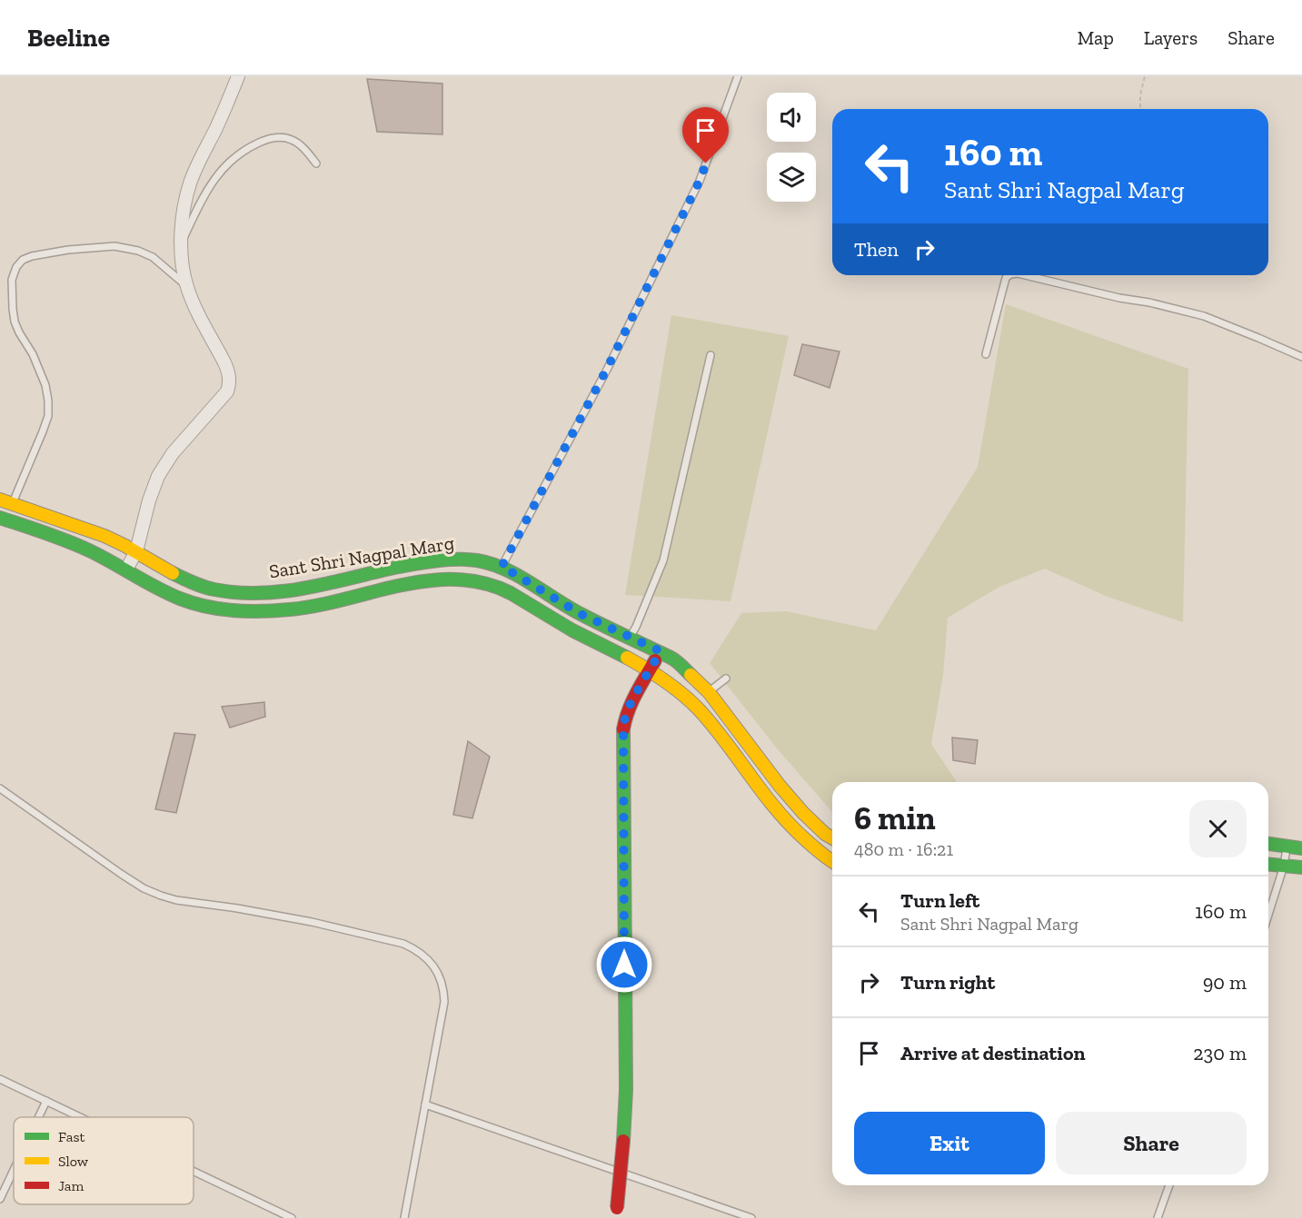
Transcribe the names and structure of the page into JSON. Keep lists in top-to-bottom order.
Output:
{
  "streets": {
    "street": ["Sant Shri Nagpal Marg"]
  },
  "legend": ["Fast", "Slow", "Jam"],
  "page": {
    "header": "Beeline",
    "nav": ["Map", "Layers", "Share"],
    "turn": ["160 m", "Sant Shri Nagpal Marg"],
    "then": "Then",
    "heading": ["6 min", "480 m · 16:21"],
    "list": [
      {
        "name": "Turn left",
        "note": "Sant Shri Nagpal Marg",
        "value": "160 m"
      },
      {
        "name": "Turn right",
        "value": "90 m"
      },
      {
        "name": "Arrive at destination",
        "value": "230 m"
      }
    ],
    "buttons": ["Exit", "Share"]
  }
}
